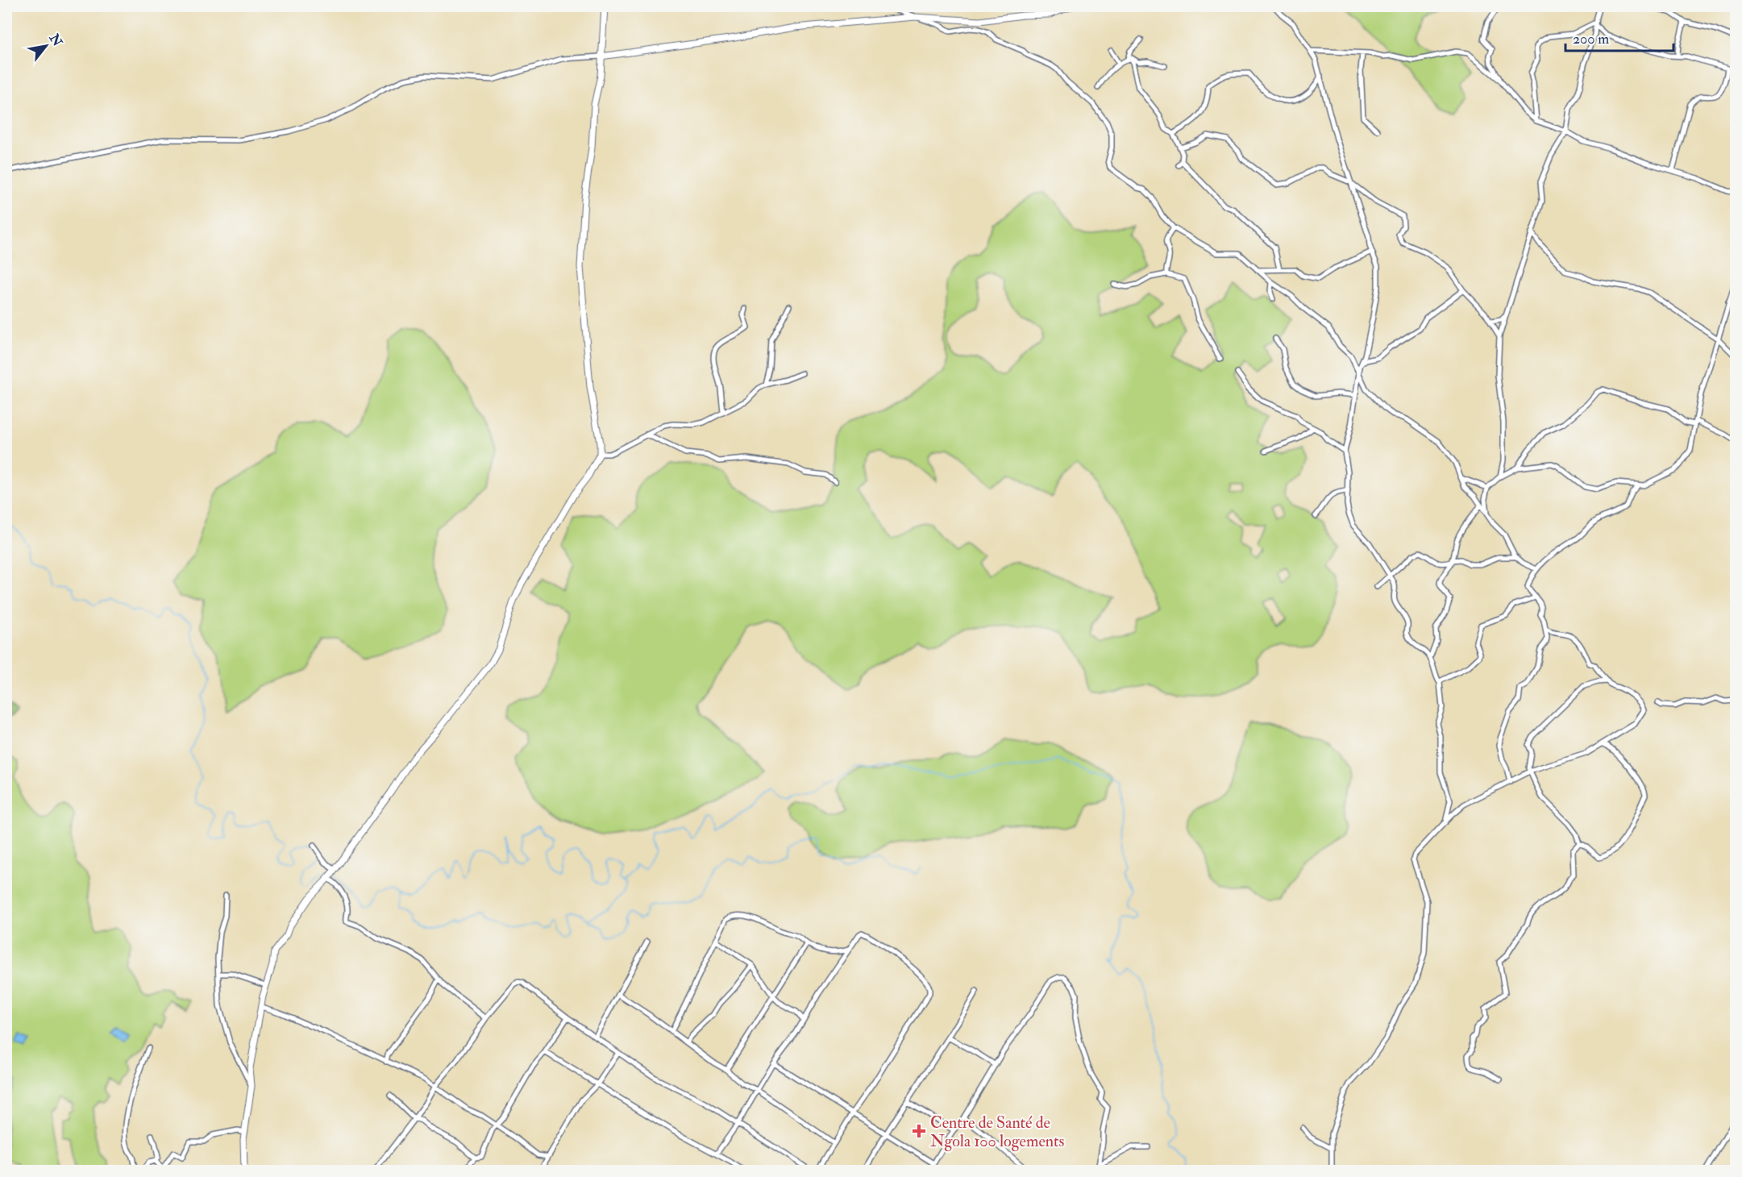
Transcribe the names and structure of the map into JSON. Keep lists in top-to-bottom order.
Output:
{
  "places": {
    "health": ["Centre de Santé de Ngola 100 logements"]
  },
  "scale_bar": "200 m",
  "north": "top right"
}
